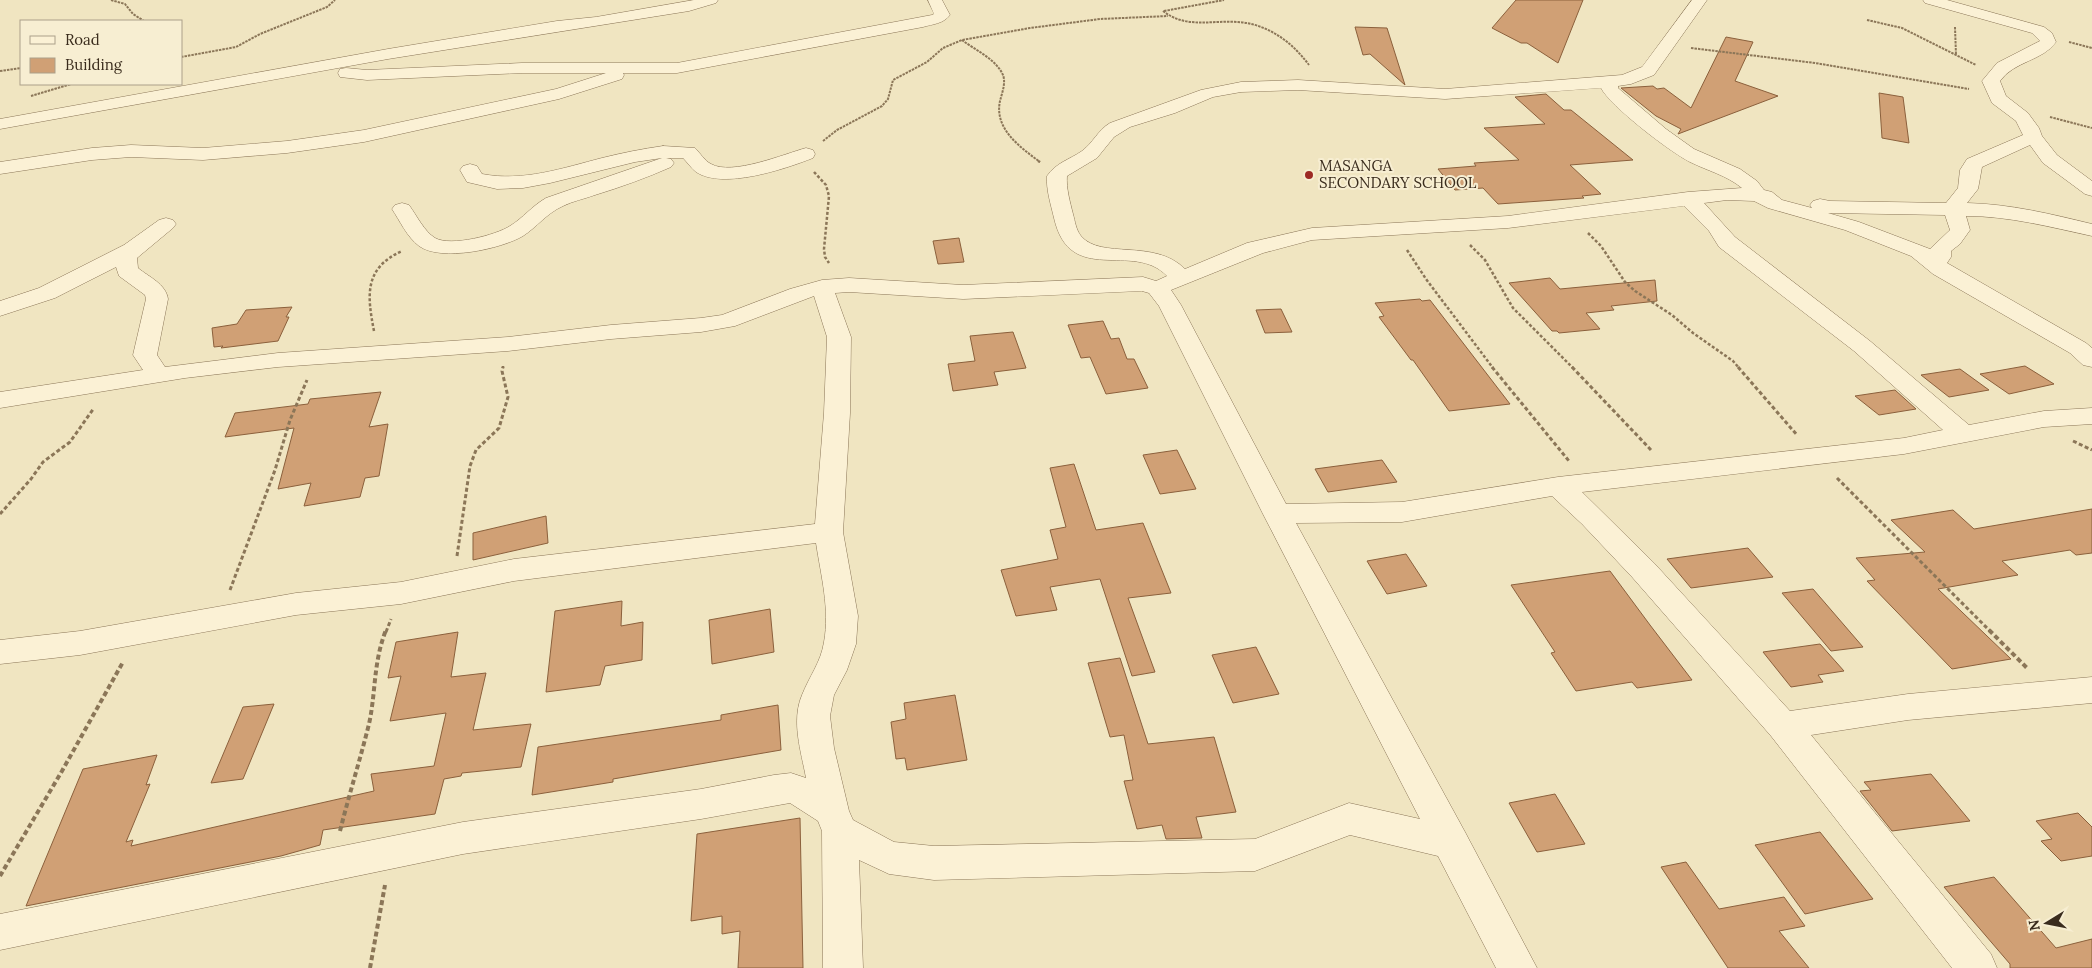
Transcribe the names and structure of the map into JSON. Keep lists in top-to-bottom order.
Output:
{
  "places": ["MASANGA SECONDARY SCHOOL"],
  "legend": ["Road", "Building"],
  "north": "left"
}
